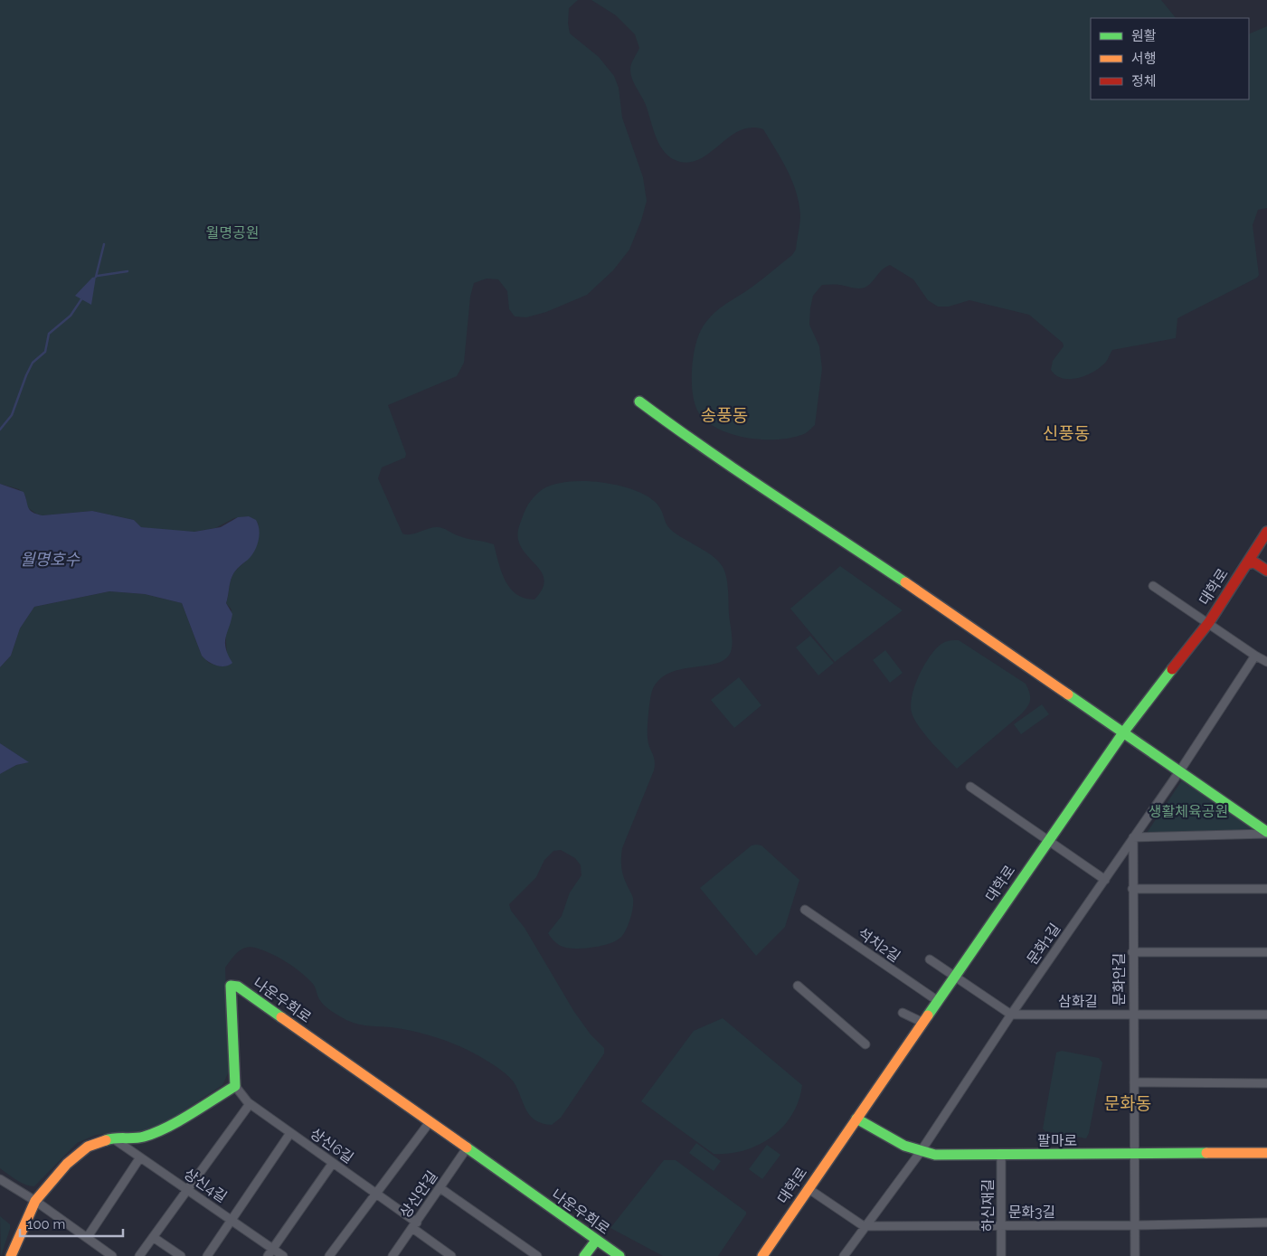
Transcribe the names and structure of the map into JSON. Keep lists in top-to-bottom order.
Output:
{
  "streets": {
    "street": [
      "대학로",
      "문화1길",
      "석치2길",
      "문화안길",
      "나운우회로",
      "삼화길",
      "팔마로",
      "상신6길",
      "상신4길",
      "상신안길",
      "하신재길",
      "문화3길"
    ]
  },
  "crossings": [
    ["대학로", "석치2길"],
    ["대학로", "팔마로"],
    ["문화1길", "문화안길"],
    ["문화1길", "삼화길"],
    ["문화1길", "팔마로"],
    ["문화1길", "문화3길"],
    ["문화안길", "삼화길"],
    ["문화안길", "팔마로"],
    ["문화안길", "문화3길"],
    ["나운우회로", "상신6길"],
    ["나운우회로", "상신안길"],
    ["팔마로", "하신재길"],
    ["상신6길", "상신안길"],
    ["하신재길", "문화3길"]
  ],
  "districts": ["송풍동", "신풍동", "문화동"],
  "water": ["월명호수"],
  "parks": ["월명공원", "생활체육공원"],
  "legend": ["원활", "서행", "정체"],
  "scale_bar": "100 m"
}
